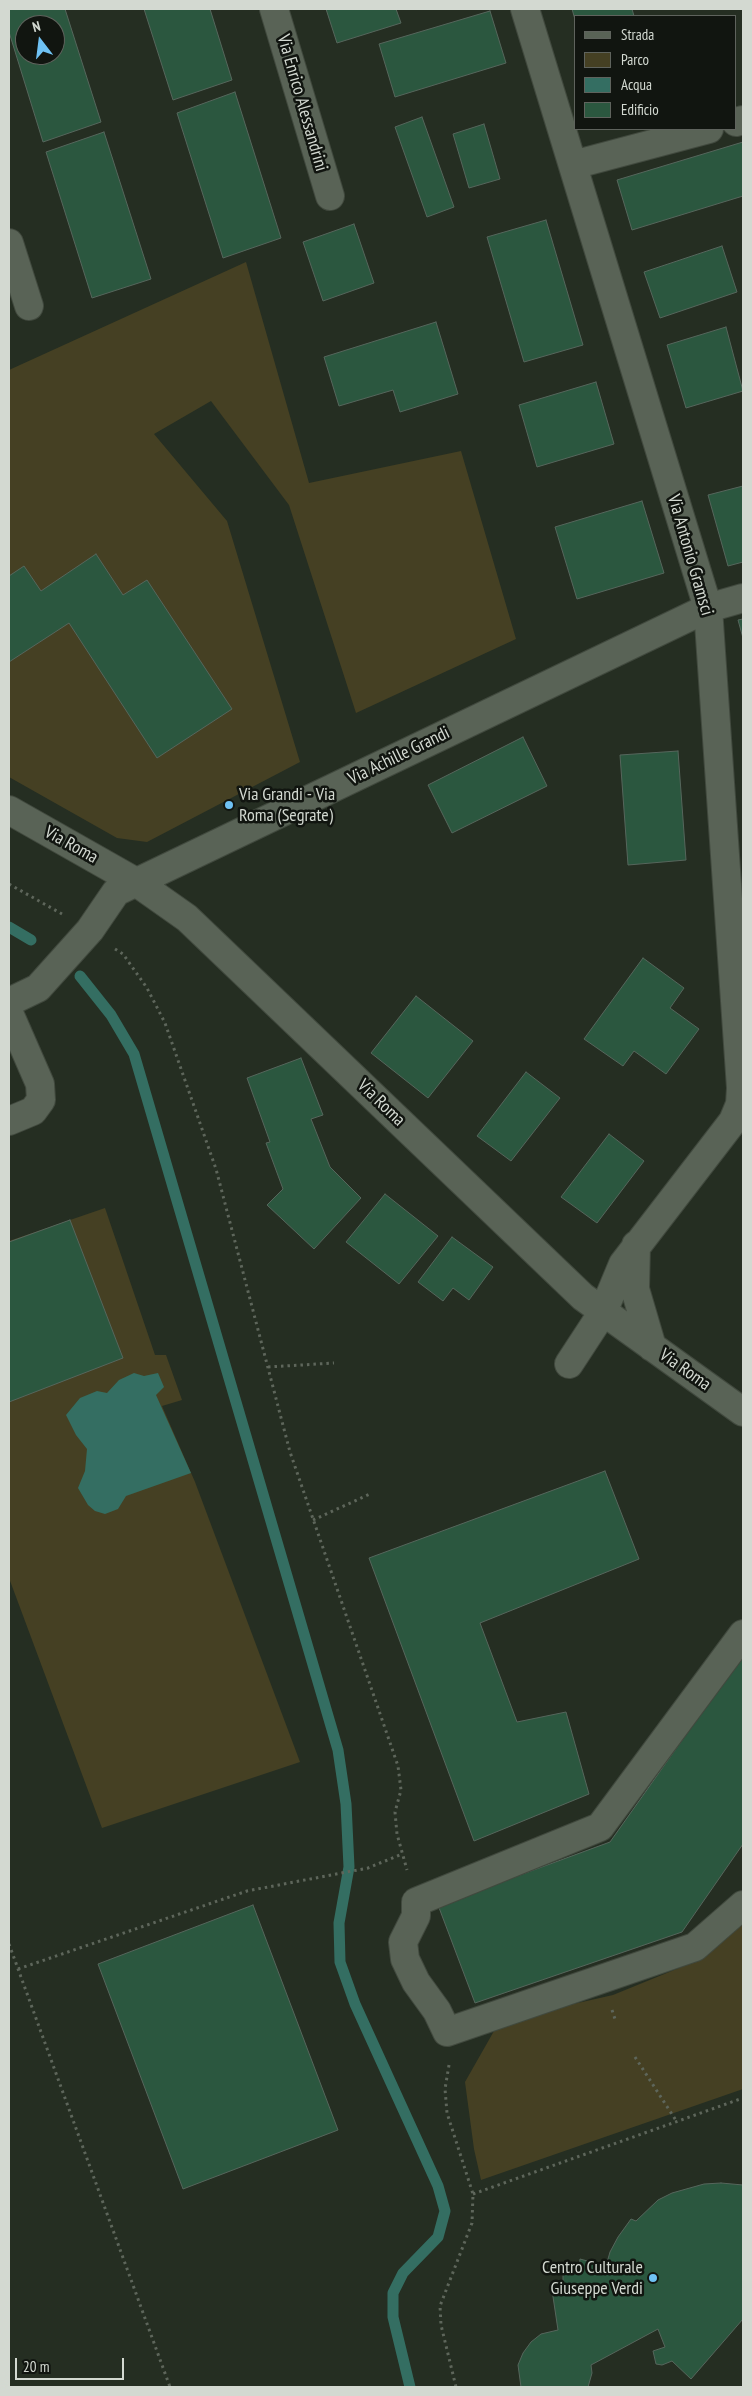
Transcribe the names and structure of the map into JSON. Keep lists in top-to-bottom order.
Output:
{
  "streets": {
    "street": [
      "Via Enrico Alessandrini",
      "Via Antonio Gramsci",
      "Via Achille Grandi",
      "Via Roma"
    ]
  },
  "crossings": [
    ["Via Antonio Gramsci", "Via Achille Grandi"],
    ["Via Achille Grandi", "Via Roma"]
  ],
  "places": ["Via Grandi - Via Roma (Segrate)", "Centro Culturale Giuseppe Verdi"],
  "legend": [
    "Strada",
    "Parco",
    "Acqua",
    "Edificio"
  ],
  "scale_bar": "20 m",
  "north": "top"
}
